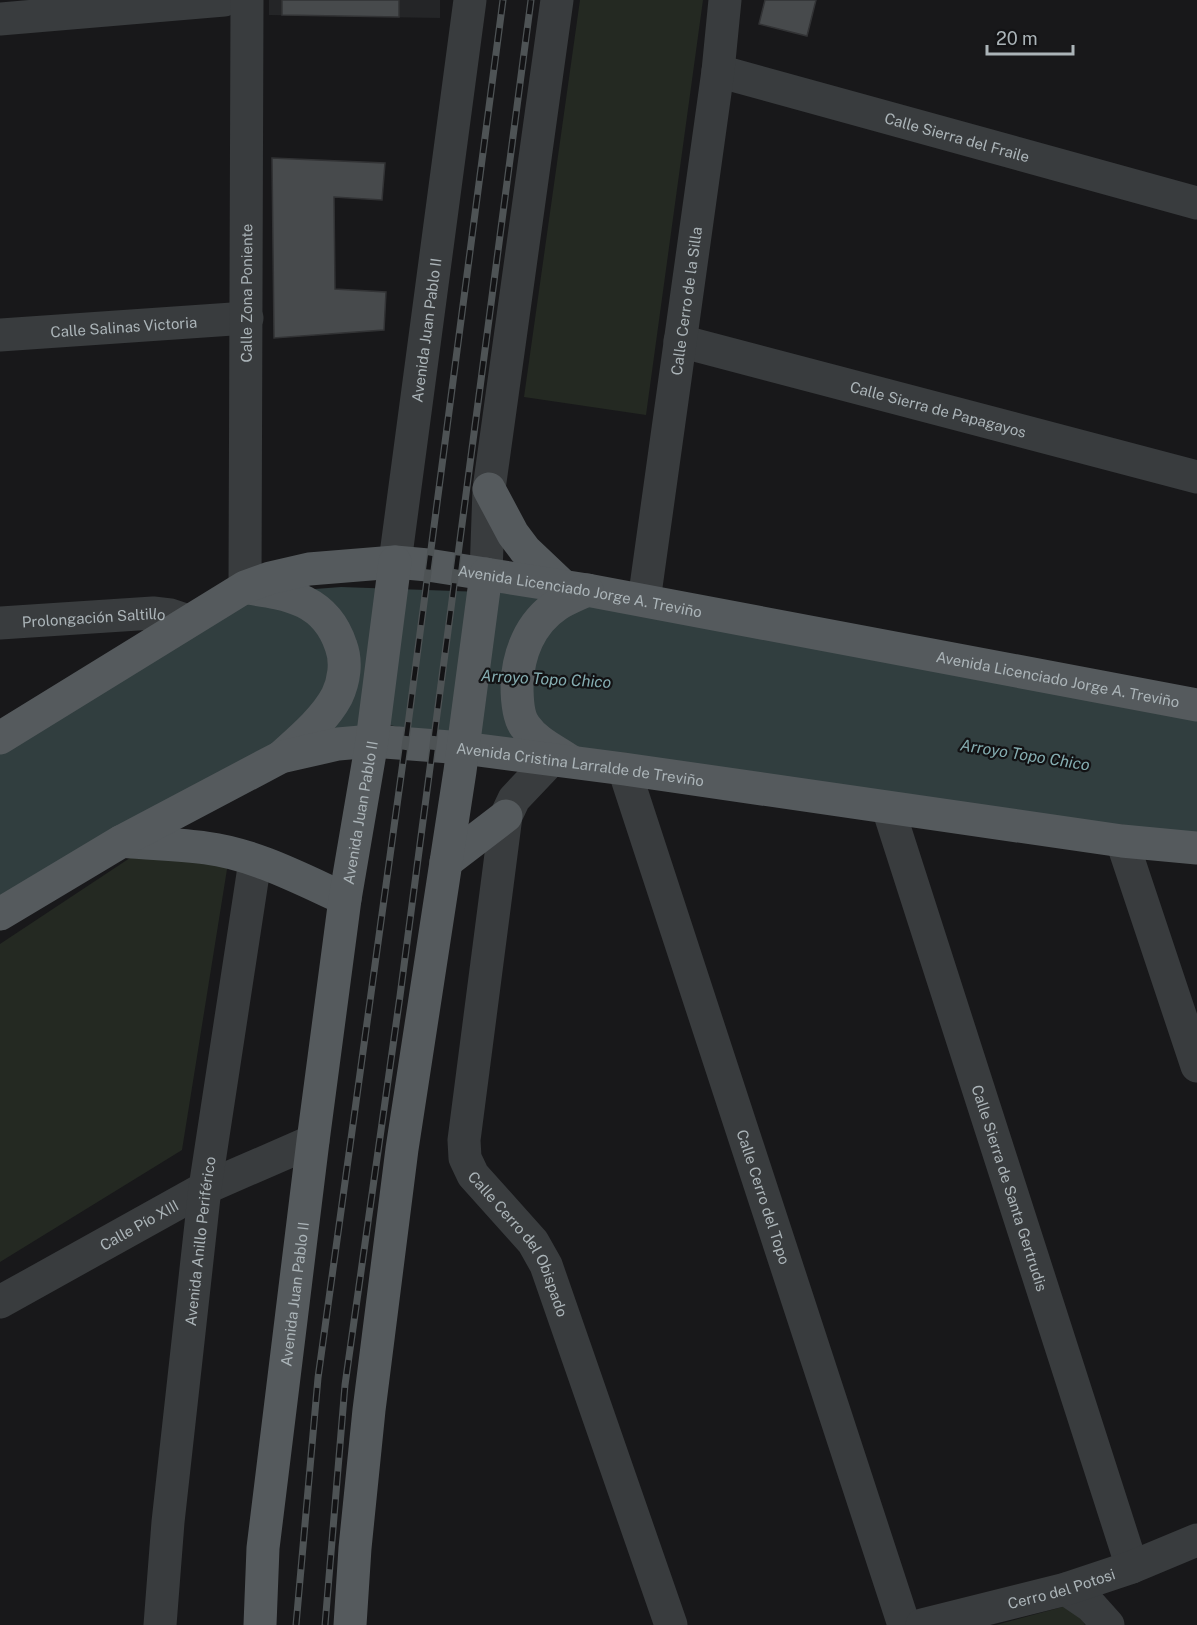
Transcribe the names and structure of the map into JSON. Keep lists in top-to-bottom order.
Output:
{
  "streets": {
    "main road": ["Avenida Juan Pablo II", "Avenida Licenciado Jorge A. Treviño", "Avenida Cristina Larralde de Treviño"],
    "street": [
      "Calle Sierra del Fraile",
      "Calle Zona Poniente",
      "Calle Cerro de la Silla",
      "Calle Salinas Victoria",
      "Calle Sierra de Papagayos",
      "Prolongación Saltillo",
      "Calle Sierra de Santa Gertrudis",
      "Calle Cerro del Topo",
      "Calle Pío XIII",
      "Avenida Anillo Periférico",
      "Calle Cerro del Obispado",
      "Cerro del Potosi"
    ]
  },
  "crossings": [
    ["Calle Sierra del Fraile", "Calle Cerro de la Silla"],
    ["Calle Zona Poniente", "Calle Salinas Victoria"],
    ["Calle Zona Poniente", "Avenida Licenciado Jorge A. Treviño"],
    ["Calle Cerro de la Silla", "Calle Sierra de Papagayos"],
    ["Calle Cerro de la Silla", "Avenida Licenciado Jorge A. Treviño"],
    ["Avenida Juan Pablo II", "Avenida Licenciado Jorge A. Treviño"],
    ["Avenida Juan Pablo II", "Avenida Cristina Larralde de Treviño"],
    ["Avenida Juan Pablo II", "Calle Pío XIII"],
    ["Avenida Licenciado Jorge A. Treviño", "Prolongación Saltillo"],
    ["Avenida Cristina Larralde de Treviño", "Calle Sierra de Santa Gertrudis"],
    ["Avenida Cristina Larralde de Treviño", "Calle Cerro del Topo"],
    ["Avenida Cristina Larralde de Treviño", "Calle Cerro del Obispado"],
    ["Calle Sierra de Santa Gertrudis", "Cerro del Potosi"],
    ["Calle Pío XIII", "Avenida Anillo Periférico"]
  ],
  "water": ["Arroyo Topo Chico"],
  "scale_bar": "20 m"
}
